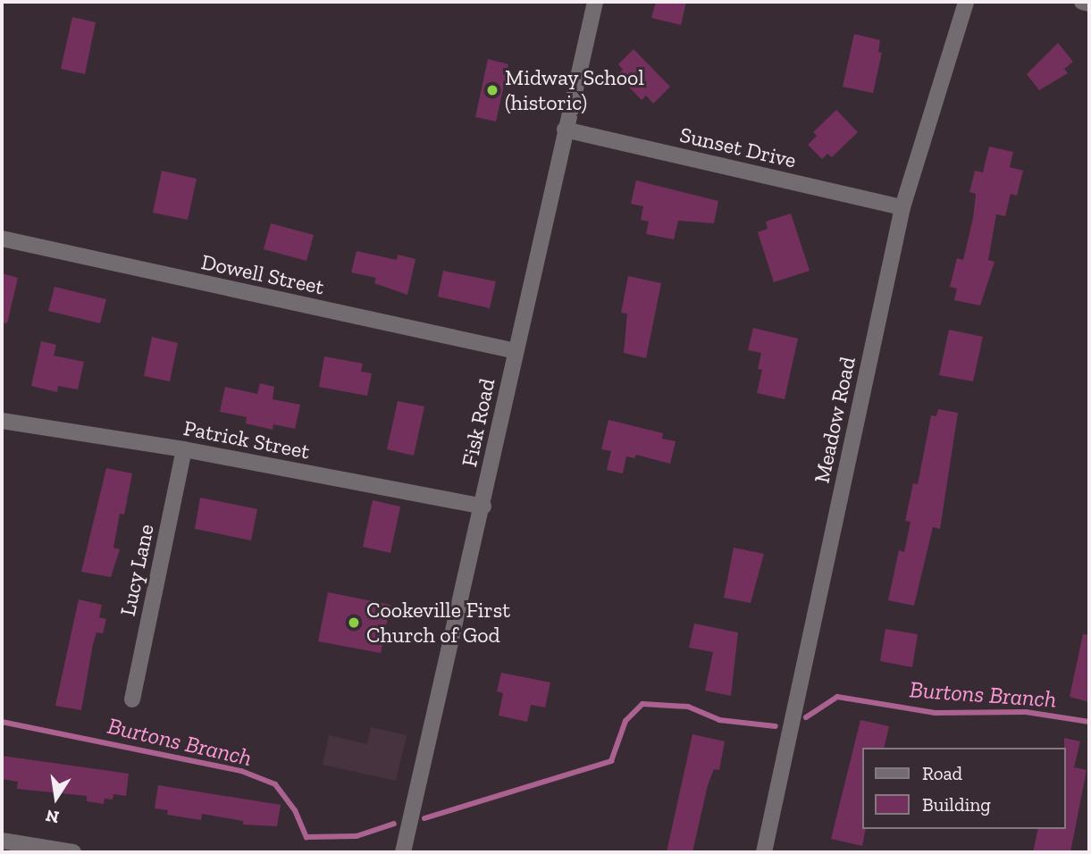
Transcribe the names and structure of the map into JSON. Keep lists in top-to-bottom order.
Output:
{
  "streets": {
    "street": [
      "Sunset Drive",
      "Dowell Street",
      "Meadow Road",
      "Fisk Road",
      "Patrick Street",
      "Lucy Lane"
    ]
  },
  "crossings": [
    ["Sunset Drive", "Meadow Road"],
    ["Sunset Drive", "Fisk Road"],
    ["Dowell Street", "Fisk Road"],
    ["Fisk Road", "Patrick Street"],
    ["Patrick Street", "Lucy Lane"]
  ],
  "water": ["Burtons Branch"],
  "places": ["Midway School (historic)", "Cookeville First Church of God"],
  "legend": ["Road", "Building"],
  "north": "bottom"
}
